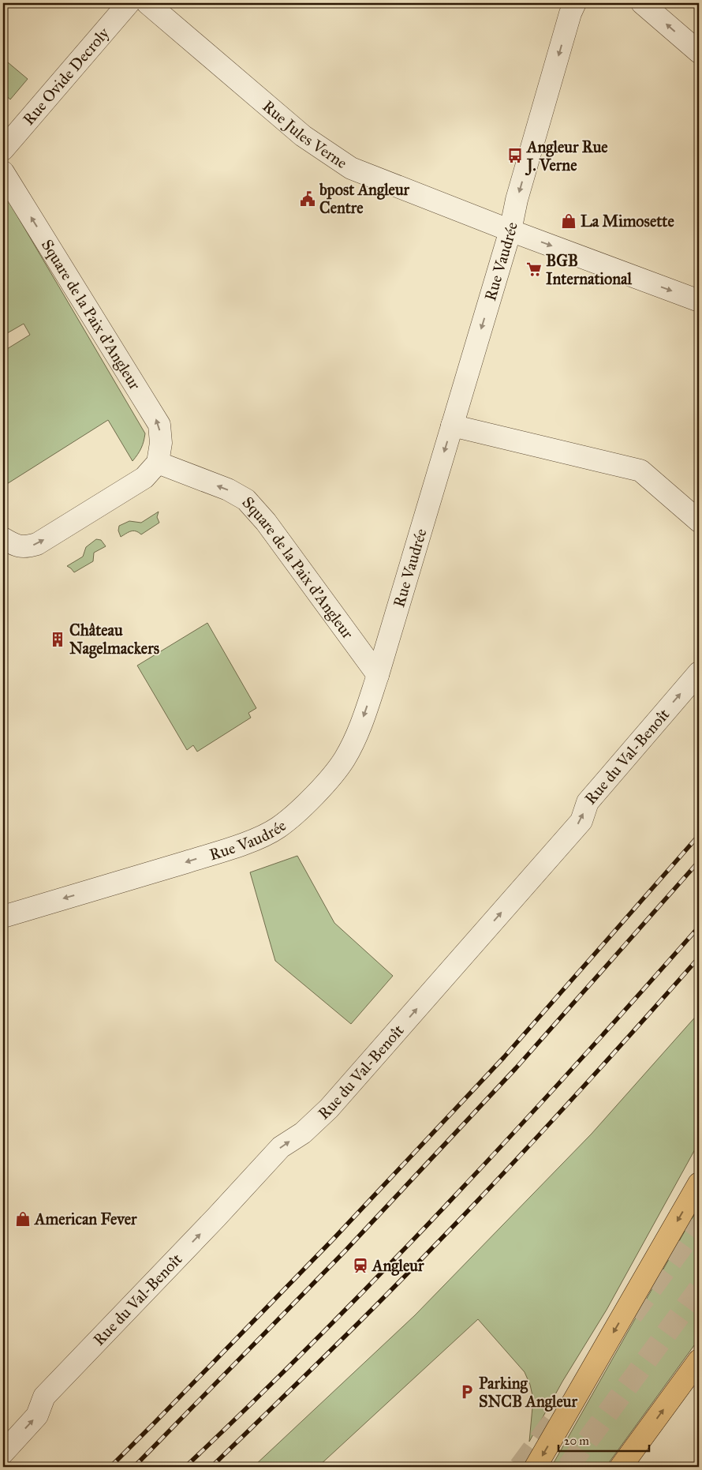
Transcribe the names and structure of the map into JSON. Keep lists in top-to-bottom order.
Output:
{
  "streets": {
    "street": [
      "Rue Ovide Decroly",
      "Rue Jules Verne",
      "Rue Vaudrée",
      "Square de la Paix d'Angleur",
      "Rue du Val-Benoît"
    ]
  },
  "crossings": [
    ["Rue Jules Verne", "Rue Vaudrée"],
    ["Rue Vaudrée", "Square de la Paix d'Angleur"]
  ],
  "one_way": ["Rue Vaudrée", "Square de la Paix d'Angleur", "Rue du Val-Benoît"],
  "places": {
    "bus stop": ["Angleur Rue J. Verne"],
    "public building": ["bpost Angleur Centre"],
    "shop": ["La Mimosette", "American Fever"],
    "supermarket": ["BGB International"],
    "building": ["Château Nagelmackers"],
    "station": ["Angleur"],
    "parking": ["Parking SNCB Angleur"]
  },
  "scale_bar": "20 m"
}
